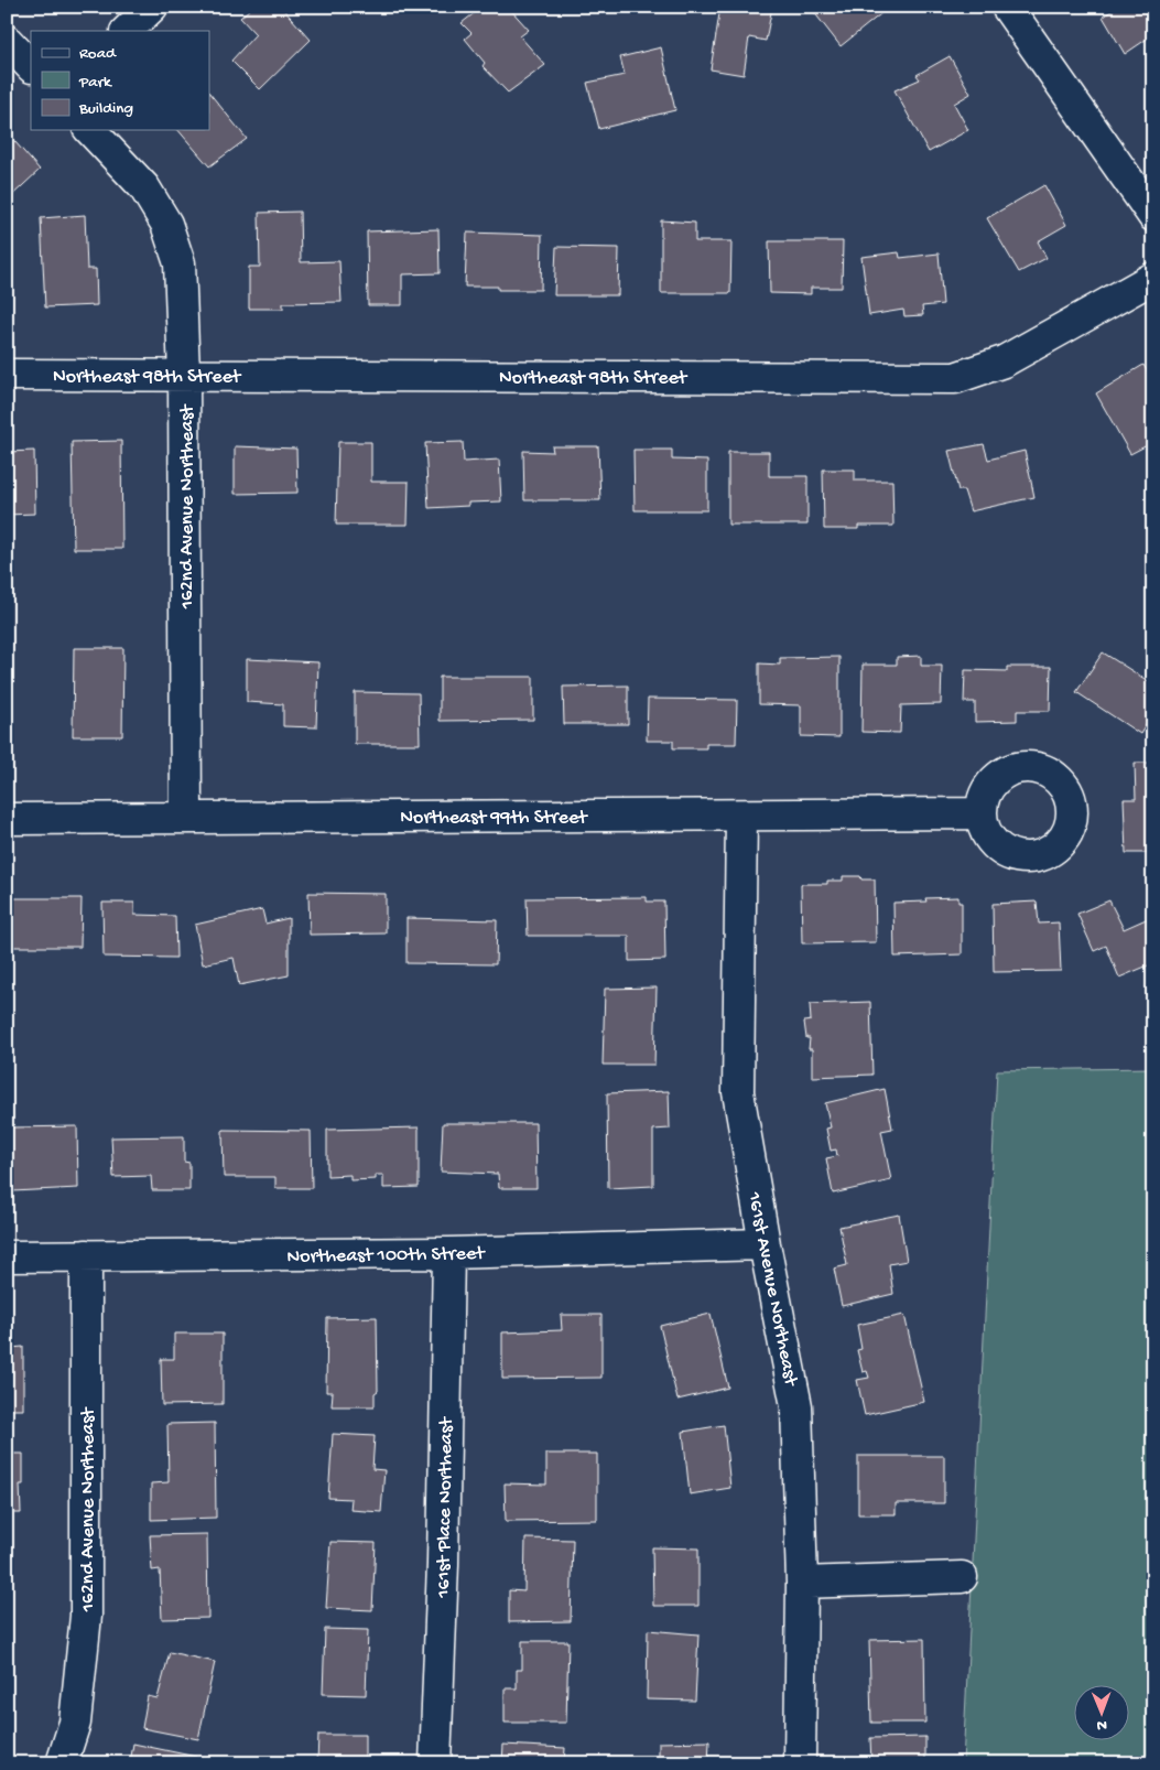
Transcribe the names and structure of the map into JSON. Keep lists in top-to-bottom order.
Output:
{
  "streets": {
    "street": [
      "Northeast 98th Street",
      "162nd Avenue Northeast",
      "Northeast 99th Street",
      "Northeast 100th Street",
      "161st Avenue Northeast",
      "161st Place Northeast"
    ]
  },
  "crossings": [
    ["Northeast 98th Street", "162nd Avenue Northeast"],
    ["162nd Avenue Northeast", "Northeast 99th Street"],
    ["162nd Avenue Northeast", "Northeast 100th Street"],
    ["Northeast 99th Street", "161st Avenue Northeast"],
    ["Northeast 100th Street", "161st Avenue Northeast"],
    ["Northeast 100th Street", "161st Place Northeast"]
  ],
  "legend": ["Road", "Park", "Building"],
  "north": "bottom"
}
